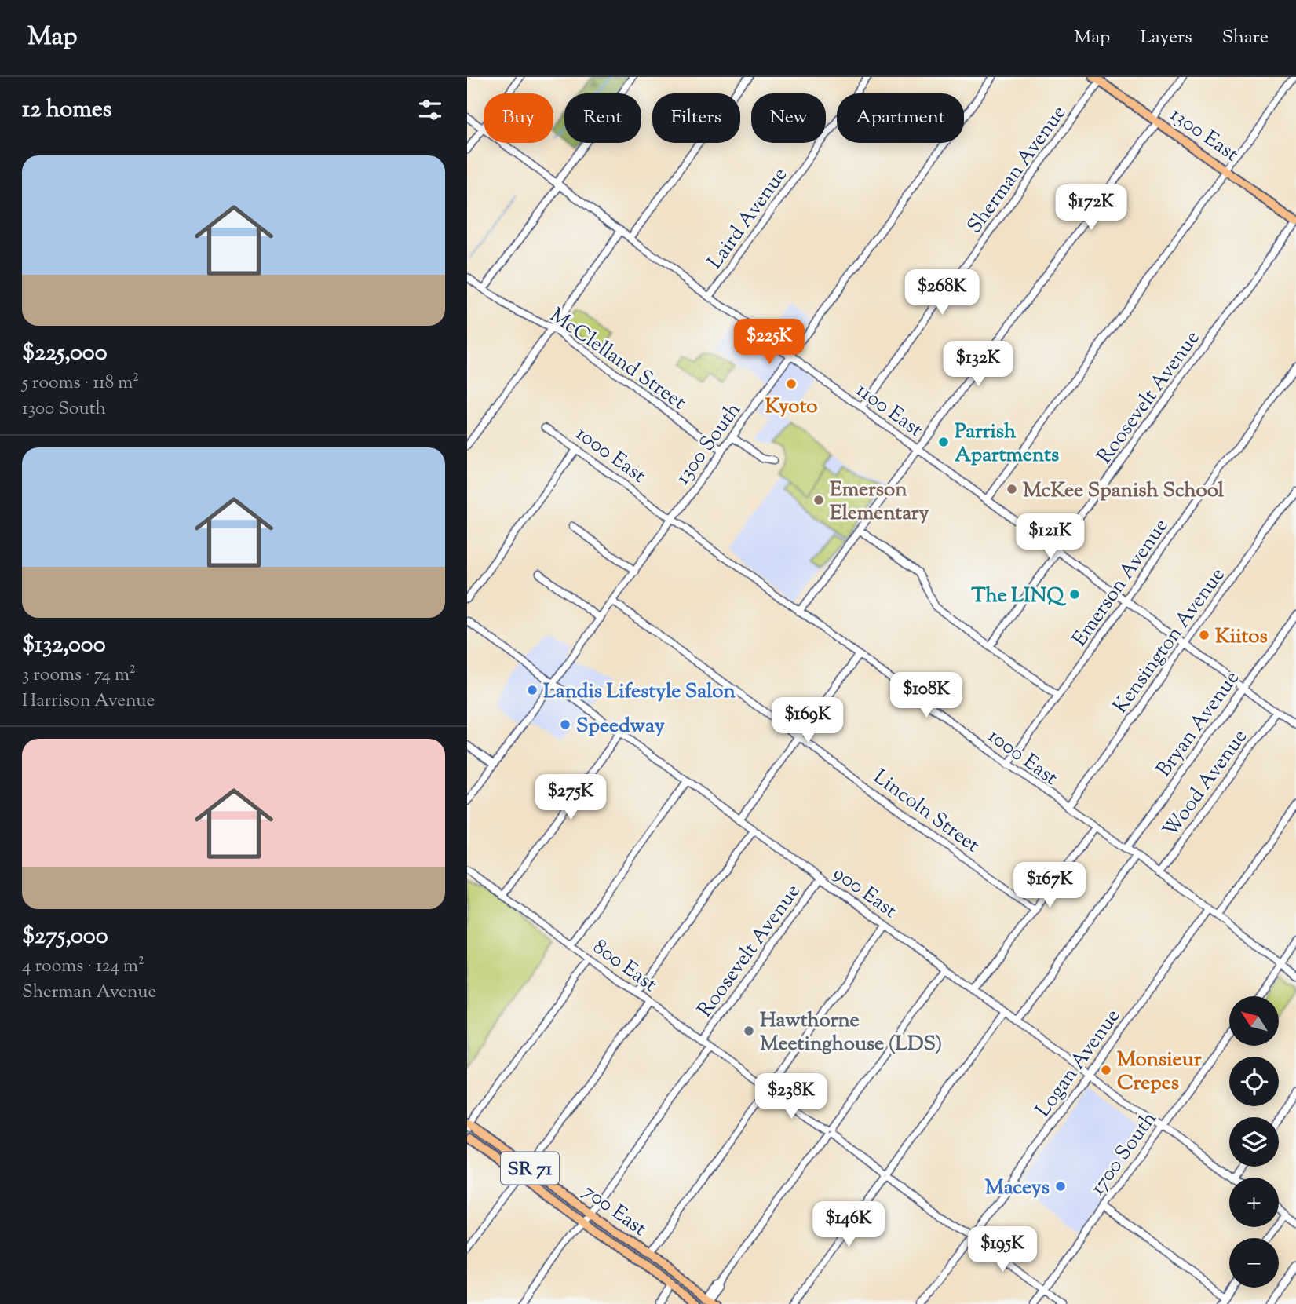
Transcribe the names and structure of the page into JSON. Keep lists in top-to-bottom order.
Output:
{
  "streets": {
    "main road": ["1300 East", "SR 71", "700 East"],
    "street": [
      "Sherman Avenue",
      "Laird Avenue",
      "McClelland Street",
      "Roosevelt Avenue",
      "1100 East",
      "1300 South",
      "1000 East",
      "Emerson Avenue",
      "Kensington Avenue",
      "Bryan Avenue",
      "Wood Avenue",
      "Lincoln Street",
      "900 East",
      "800 East",
      "Logan Avenue",
      "1700 South"
    ]
  },
  "crossings": [
    ["1300 East", "Sherman Avenue"],
    ["1300 East", "Roosevelt Avenue"],
    ["Sherman Avenue", "1100 East"],
    ["Laird Avenue", "1100 East"],
    ["McClelland Street", "1300 South"],
    ["Roosevelt Avenue", "1100 East"],
    ["Roosevelt Avenue", "900 East"],
    ["Roosevelt Avenue", "800 East"],
    ["Roosevelt Avenue", "700 East"],
    ["1100 East", "1300 South"],
    ["1100 East", "Emerson Avenue"],
    ["1100 East", "Kensington Avenue"],
    ["1100 East", "Bryan Avenue"],
    ["1100 East", "Wood Avenue"],
    ["1300 South", "1000 East"],
    ["1300 South", "Lincoln Street"],
    ["1300 South", "900 East"],
    ["1000 East", "Emerson Avenue"],
    ["1000 East", "Kensington Avenue"],
    ["1000 East", "Bryan Avenue"],
    ["1000 East", "Wood Avenue"],
    ["1000 East", "Logan Avenue"],
    ["900 East", "Logan Avenue"],
    ["900 East", "1700 South"],
    ["800 East", "Logan Avenue"],
    ["800 East", "1700 South"]
  ],
  "places": [
    "Kyoto",
    "Parrish Apartments",
    "McKee Spanish School",
    "Emerson Elementary",
    "The LINQ",
    "Kiitos",
    "Landis Lifestyle Salon",
    "Speedway",
    "Hawthorne Meetinghouse (LDS)",
    "Monsieur Crepes",
    "Maceys"
  ],
  "north": "top left",
  "page": {
    "header": "Map",
    "nav": ["Map", "Layers", "Share"],
    "heading": "12 homes",
    "chip": [
      "Buy",
      "Rent",
      "Filters",
      "New",
      "Apartment"
    ],
    "list": [
      {
        "name": "$225,000",
        "note": "5 rooms · 118 m² · 1300 South"
      },
      {
        "name": "$132,000",
        "note": "3 rooms · 74 m² · Harrison Avenue"
      },
      {
        "name": "$275,000",
        "note": "4 rooms · 124 m² · Sherman Avenue"
      }
    ],
    "price": [
      "$172K",
      "$268K",
      "$225K",
      "$132K",
      "$121K",
      "$108K",
      "$169K",
      "$275K",
      "$167K",
      "$238K",
      "$146K",
      "$195K"
    ],
    "map_buttons": ["+", "−"]
  }
}
